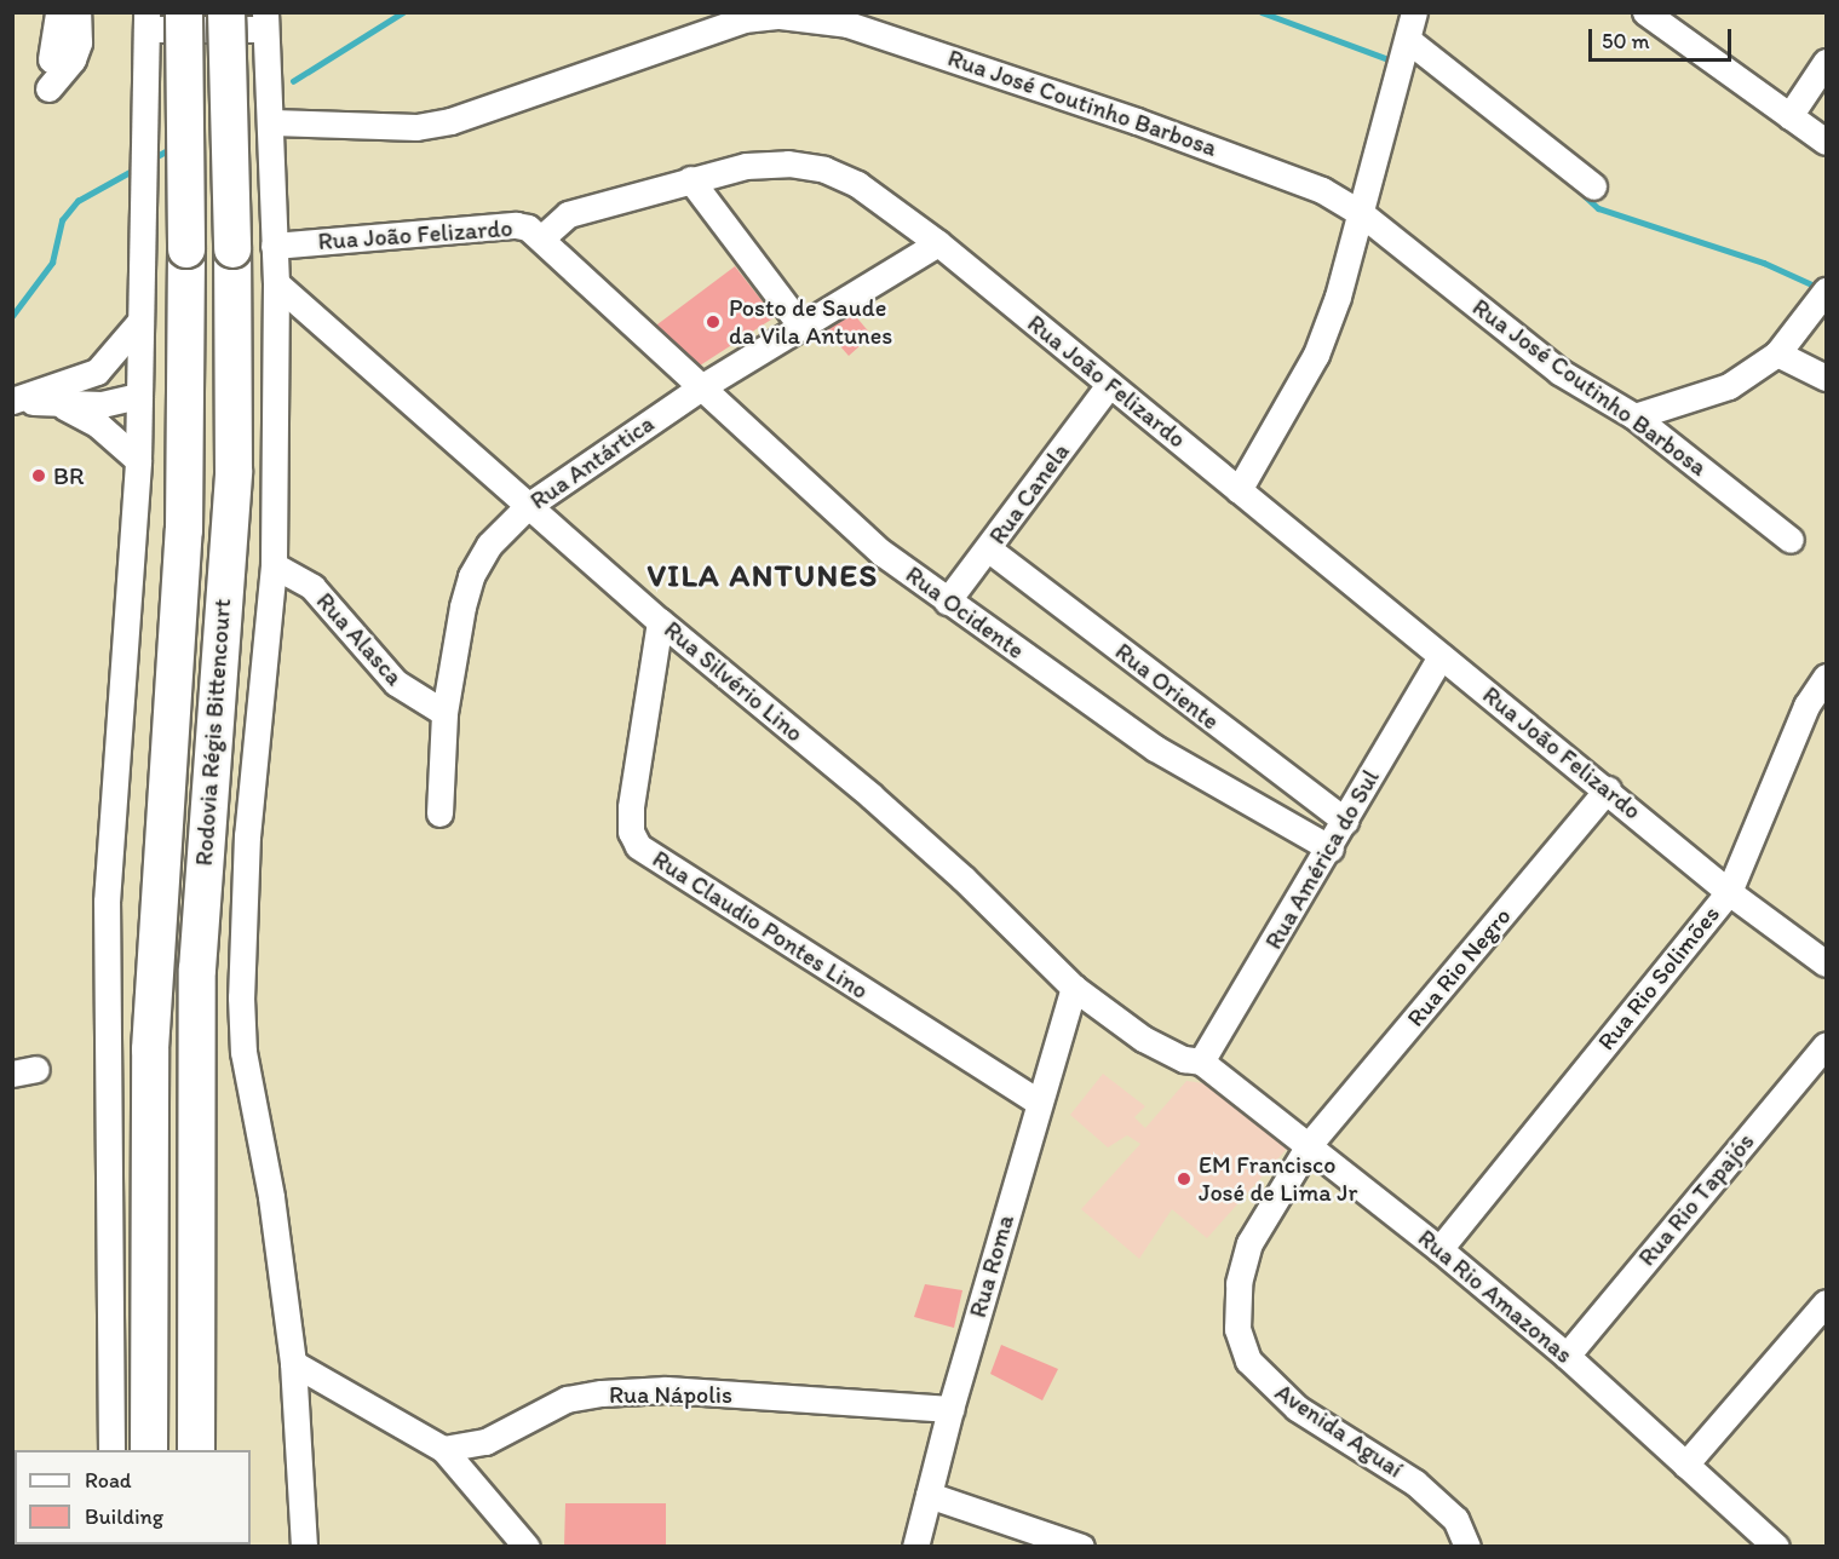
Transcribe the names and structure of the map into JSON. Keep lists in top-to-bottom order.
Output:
{
  "streets": {
    "highway": ["Rodovia Régis Bittencourt"],
    "street": [
      "Rua José Coutinho Barbosa",
      "Rua João Felizardo",
      "Rua Antártica",
      "Rua Canela",
      "Rua Ocidente",
      "Rua Alasca",
      "Rua Silvério Lino",
      "Rua Oriente",
      "Rua América do Sul",
      "Rua Claudio Pontes Lino",
      "Rua Rio Negro",
      "Rua Rio Solimões",
      "Rua Rio Tapajós",
      "Rua Roma",
      "Rua Rio Amazonas",
      "Rua Nápolis",
      "Avenida Aguaí"
    ]
  },
  "crossings": [
    ["Rua João Felizardo", "Rua Antártica"],
    ["Rua João Felizardo", "Rua Canela"],
    ["Rua João Felizardo", "Rua Ocidente"],
    ["Rua João Felizardo", "Rua América do Sul"],
    ["Rua João Felizardo", "Rua Rio Negro"],
    ["Rua João Felizardo", "Rua Rio Solimões"],
    ["Rua Antártica", "Rua Ocidente"],
    ["Rua Antártica", "Rua Alasca"],
    ["Rua Antártica", "Rua Silvério Lino"],
    ["Rua Canela", "Rua Ocidente"],
    ["Rua Canela", "Rua Oriente"],
    ["Rua Ocidente", "Rua América do Sul"],
    ["Rua Silvério Lino", "Rua América do Sul"],
    ["Rua Silvério Lino", "Rua Claudio Pontes Lino"],
    ["Rua Silvério Lino", "Rua Roma"],
    ["Rua Silvério Lino", "Rua Rio Amazonas"],
    ["Rua Oriente", "Rua América do Sul"],
    ["Rua América do Sul", "Rua Rio Amazonas"],
    ["Rua Claudio Pontes Lino", "Rua Roma"],
    ["Rua Rio Negro", "Rua Rio Amazonas"],
    ["Rua Rio Negro", "Avenida Aguaí"],
    ["Rua Rio Solimões", "Rua Rio Amazonas"],
    ["Rua Rio Tapajós", "Rua Rio Amazonas"],
    ["Rua Roma", "Rua Nápolis"],
    ["Rua Rio Amazonas", "Avenida Aguaí"]
  ],
  "districts": ["VILA ANTUNES"],
  "places": ["Posto de Saude da Vila Antunes", "BR", "EM Francisco José de Lima Jr"],
  "legend": ["Road", "Building"],
  "scale_bar": "50 m"
}
